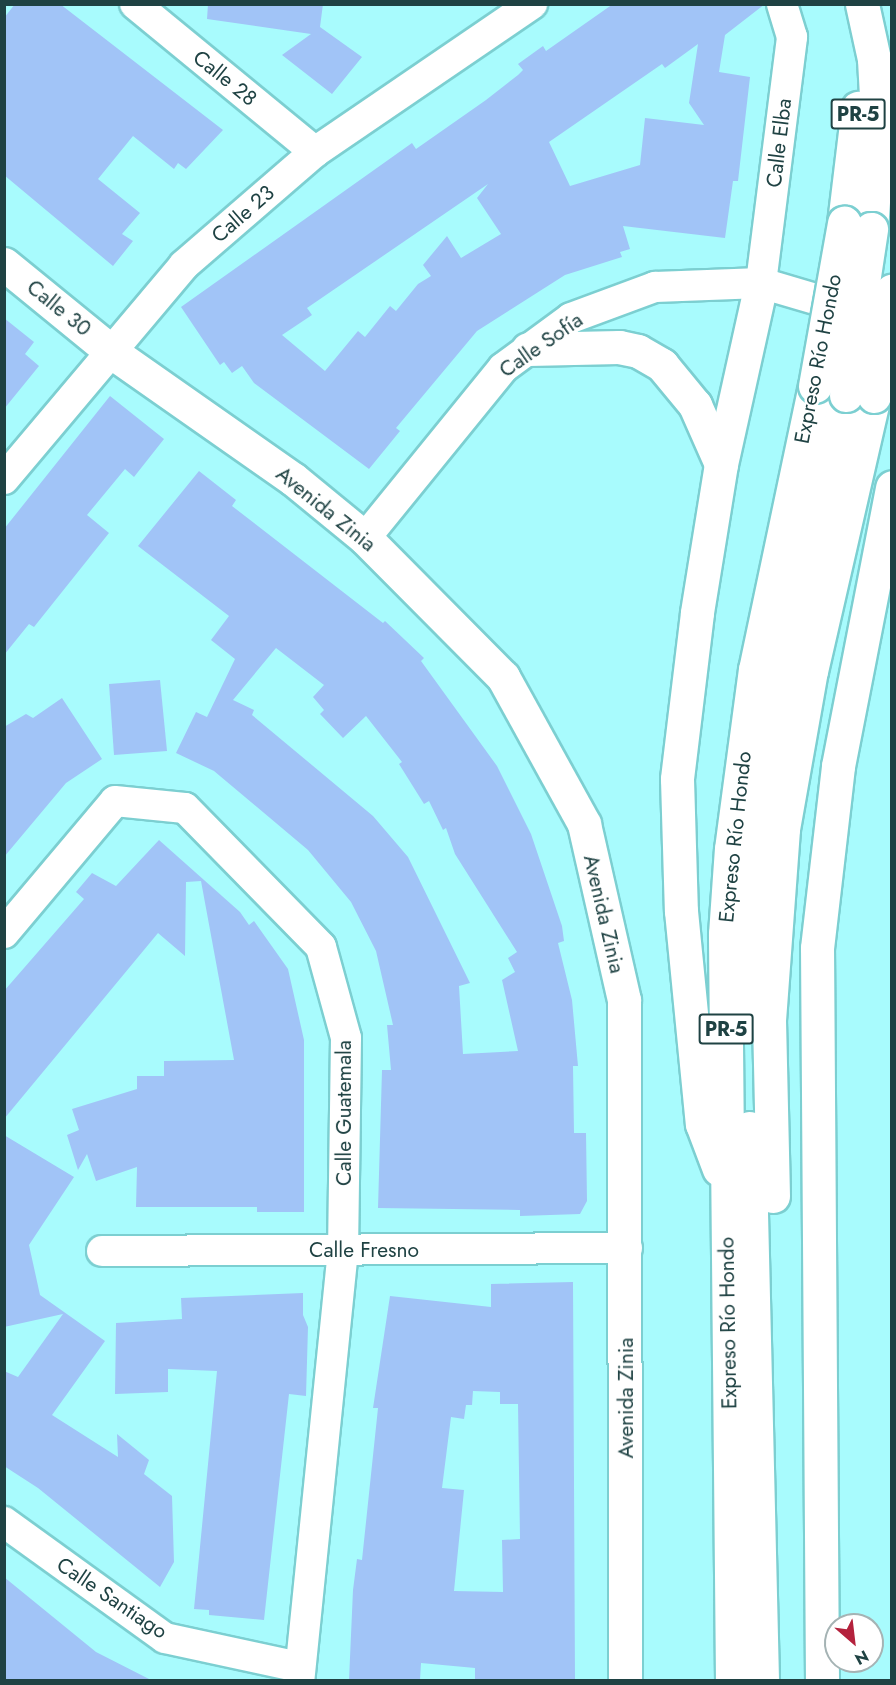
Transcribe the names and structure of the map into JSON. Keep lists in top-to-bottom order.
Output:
{
  "streets": {
    "main road": [
      "PR-5",
      "Calle 30",
      "Expreso Río Hondo",
      "Avenida Zinia"
    ],
    "street": [
      "Calle 28",
      "Calle Elba",
      "Calle 23",
      "Calle Sofía",
      "Calle Guatemala",
      "Calle Fresno",
      "Calle Santiago"
    ]
  },
  "crossings": [
    ["Calle 28", "Calle 23"],
    ["Calle Elba", "Calle Sofía"],
    ["Calle 23", "Calle 30"],
    ["Calle 23", "Avenida Zinia"],
    ["Calle 30", "Avenida Zinia"],
    ["Calle Sofía", "Avenida Zinia"],
    ["Avenida Zinia", "Calle Fresno"],
    ["Calle Guatemala", "Calle Fresno"],
    ["Calle Guatemala", "Calle Santiago"]
  ],
  "north": "bottom right"
}
